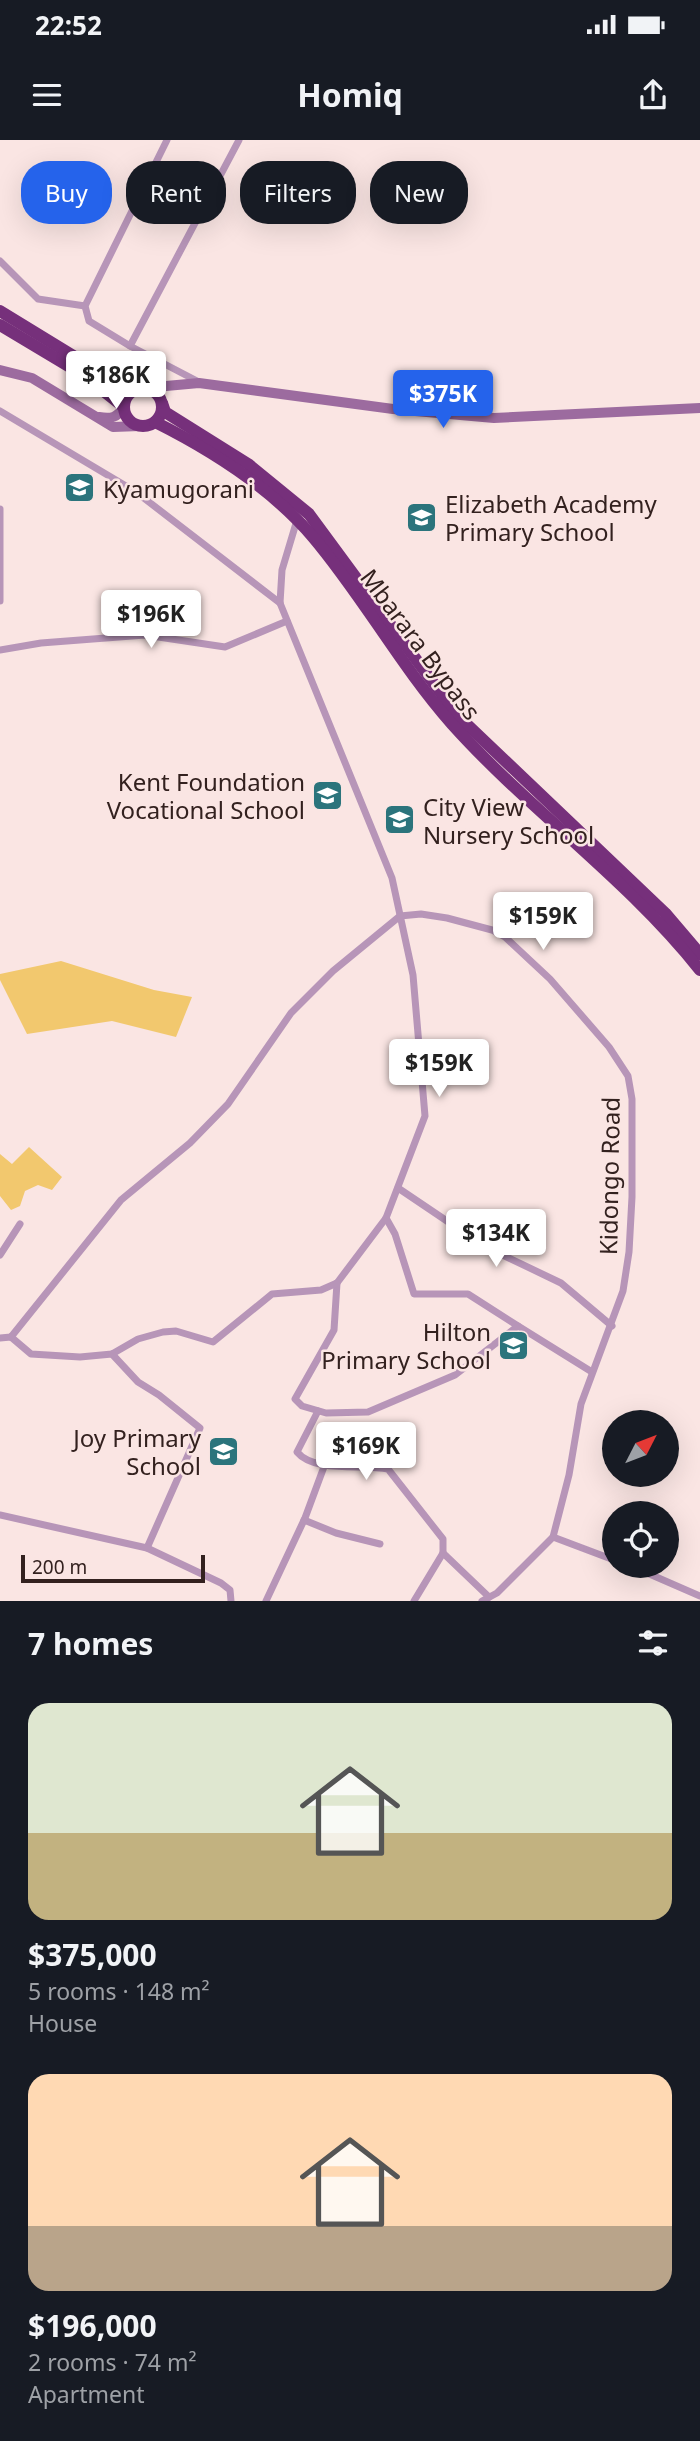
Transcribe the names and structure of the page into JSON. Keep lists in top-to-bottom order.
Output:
{
  "streets": {
    "highway": ["Mbarara Bypass"],
    "street": ["Kidongo Road"]
  },
  "places": {
    "school or university": [
      "Kyamugorani",
      "Elizabeth Academy Primary School",
      "Kent Foundation Vocational School",
      "City View Nursery School",
      "Hilton Primary School",
      "Joy Primary School"
    ]
  },
  "scale_bar": "200 m",
  "north": "top right",
  "page": {
    "status": "22:52",
    "header": "Homiq",
    "chip": [
      "Buy",
      "Rent",
      "Filters",
      "New"
    ],
    "price": [
      "$186K",
      "$375K",
      "$196K",
      "$159K",
      "$159K",
      "$134K",
      "$169K"
    ],
    "scale": "200 m",
    "heading": "7 homes",
    "list": [
      {
        "name": "$375,000",
        "note": "5 rooms · 148 m² · House"
      },
      {
        "name": "$196,000",
        "note": "2 rooms · 74 m² · Apartment"
      }
    ]
  }
}
